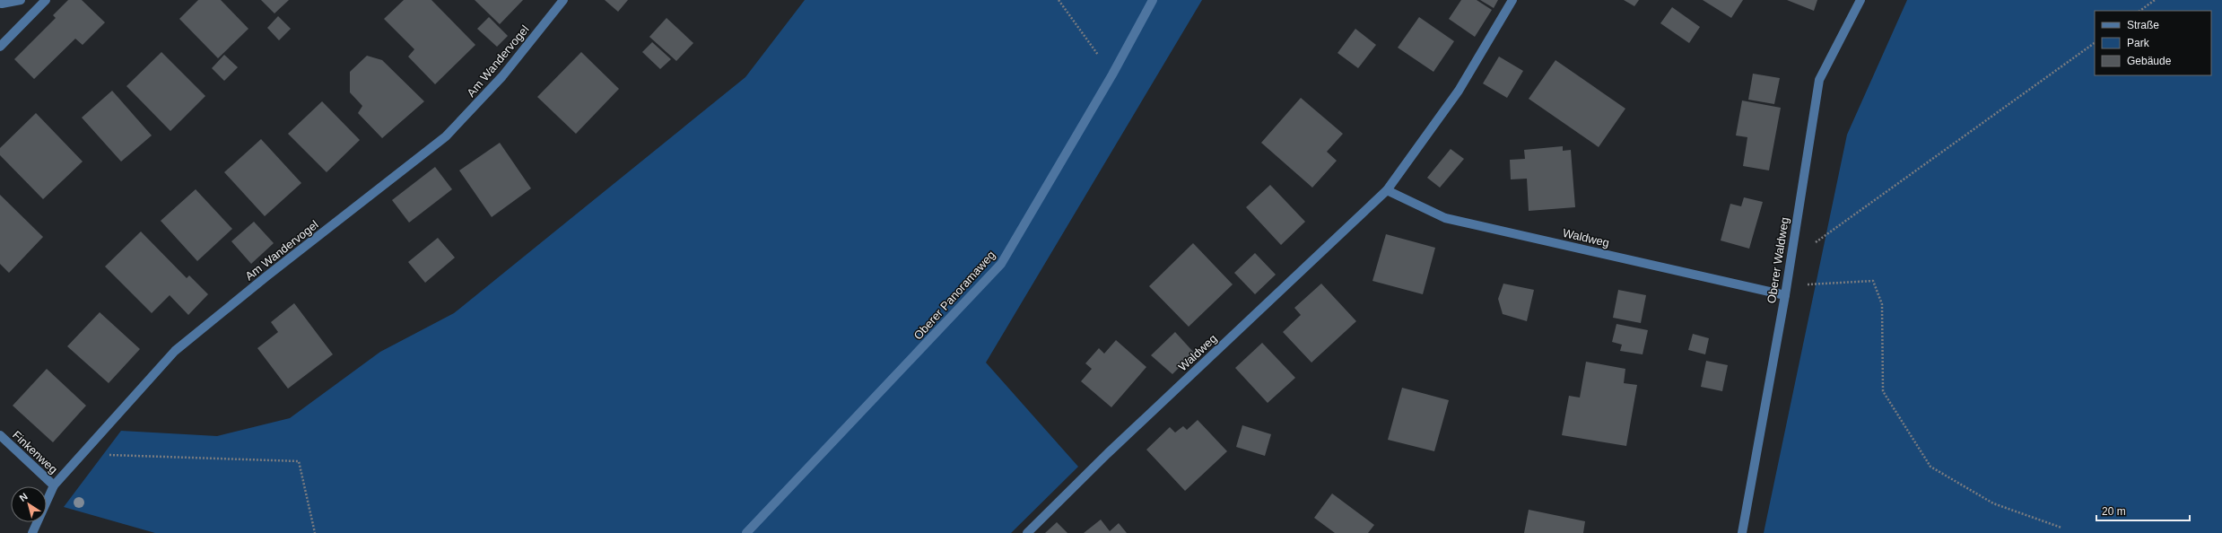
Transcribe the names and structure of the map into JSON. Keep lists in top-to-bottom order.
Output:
{
  "streets": {
    "street": [
      "Am Wandervogel",
      "Waldweg",
      "Oberer Waldweg",
      "Oberer Panoramaweg",
      "Finkenweg"
    ]
  },
  "crossings": [
    ["Am Wandervogel", "Finkenweg"],
    ["Waldweg", "Oberer Waldweg"]
  ],
  "legend": ["Straße", "Park", "Gebäude"],
  "scale_bar": "20 m",
  "north": "top left"
}
